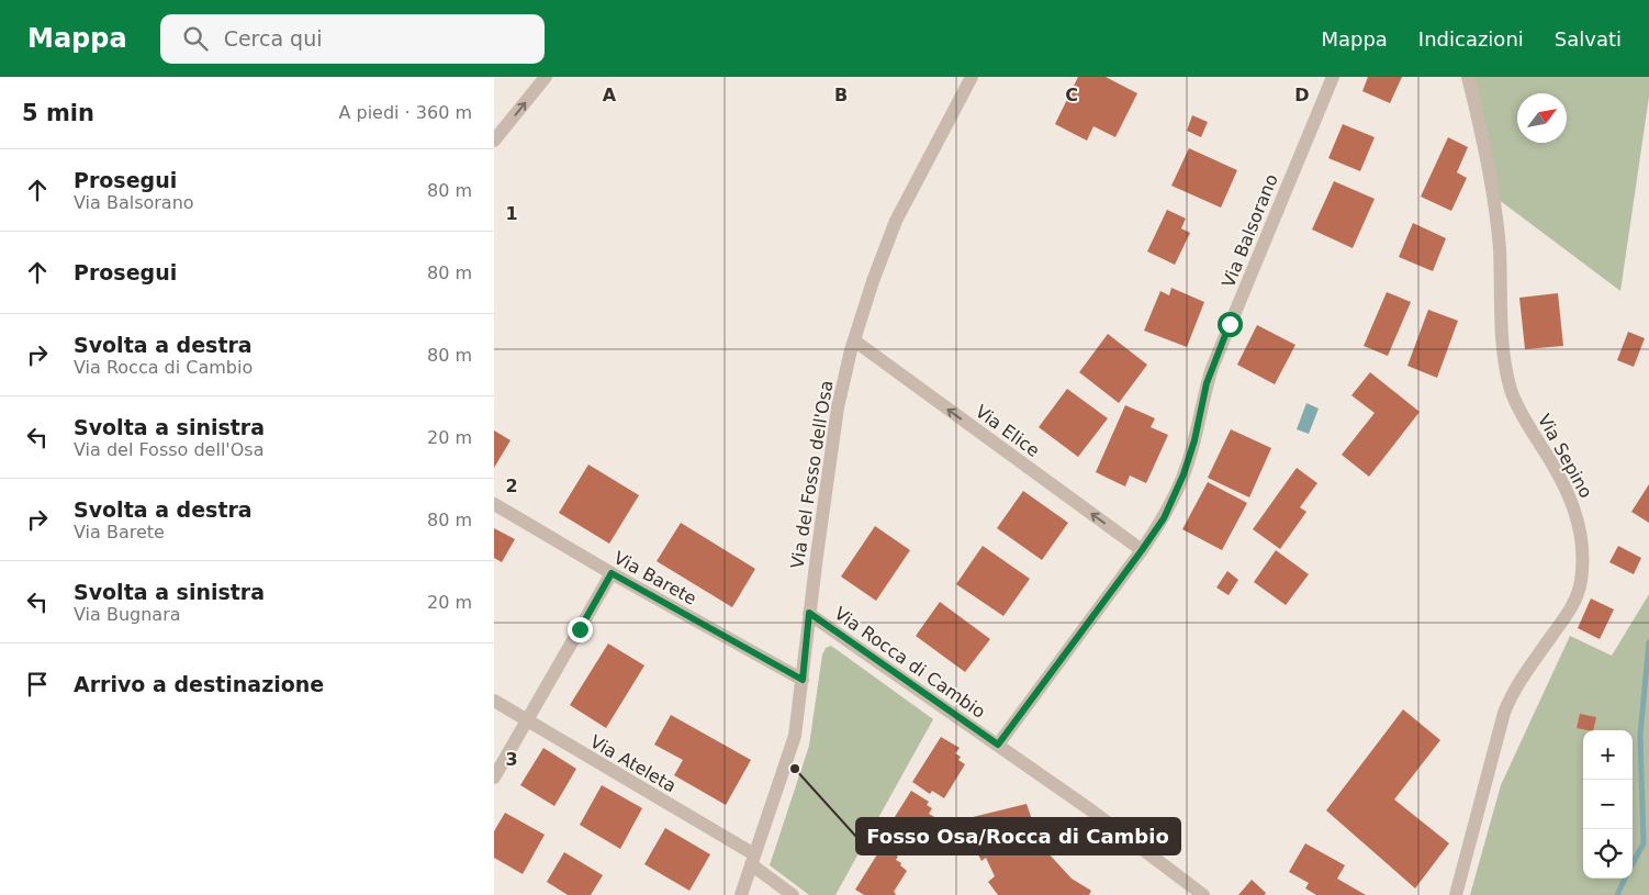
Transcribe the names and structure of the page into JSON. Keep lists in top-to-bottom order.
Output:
{
  "streets": {
    "street": [
      "Via Balsorano",
      "Via Elice",
      "Via Sepino",
      "Via del Fosso dell'Osa",
      "Via Barete",
      "Via Rocca di Cambio",
      "Via Ateleta"
    ]
  },
  "crossings": [
    ["Via Balsorano", "Via Elice"],
    ["Via Balsorano", "Via Rocca di Cambio"],
    ["Via Elice", "Via del Fosso dell'Osa"],
    ["Via del Fosso dell'Osa", "Via Barete"],
    ["Via del Fosso dell'Osa", "Via Rocca di Cambio"],
    ["Via del Fosso dell'Osa", "Via Ateleta"]
  ],
  "one_way": ["Via Elice"],
  "places": ["Fosso Osa/Rocca di Cambio"],
  "north": "top right",
  "page": {
    "header": "Mappa",
    "search": "Cerca qui",
    "nav": ["Mappa", "Indicazioni", "Salvati"],
    "heading": ["5 min", "A piedi · 360 m"],
    "list": [
      ["Prosegui", "Via Balsorano", "80 m"],
      ["Prosegui", "80 m"],
      ["Svolta a destra", "Via Rocca di Cambio", "80 m"],
      ["Svolta a sinistra", "Via del Fosso dell'Osa", "20 m"],
      ["Svolta a destra", "Via Barete", "80 m"],
      ["Svolta a sinistra", "Via Bugnara", "20 m"],
      "Arrivo a destinazione"
    ],
    "map_buttons": ["+", "−"]
  },
  "grid": {
    "columns": [
      "A",
      "B",
      "C",
      "D"
    ],
    "rows": ["1", "2", "3"]
  }
}
